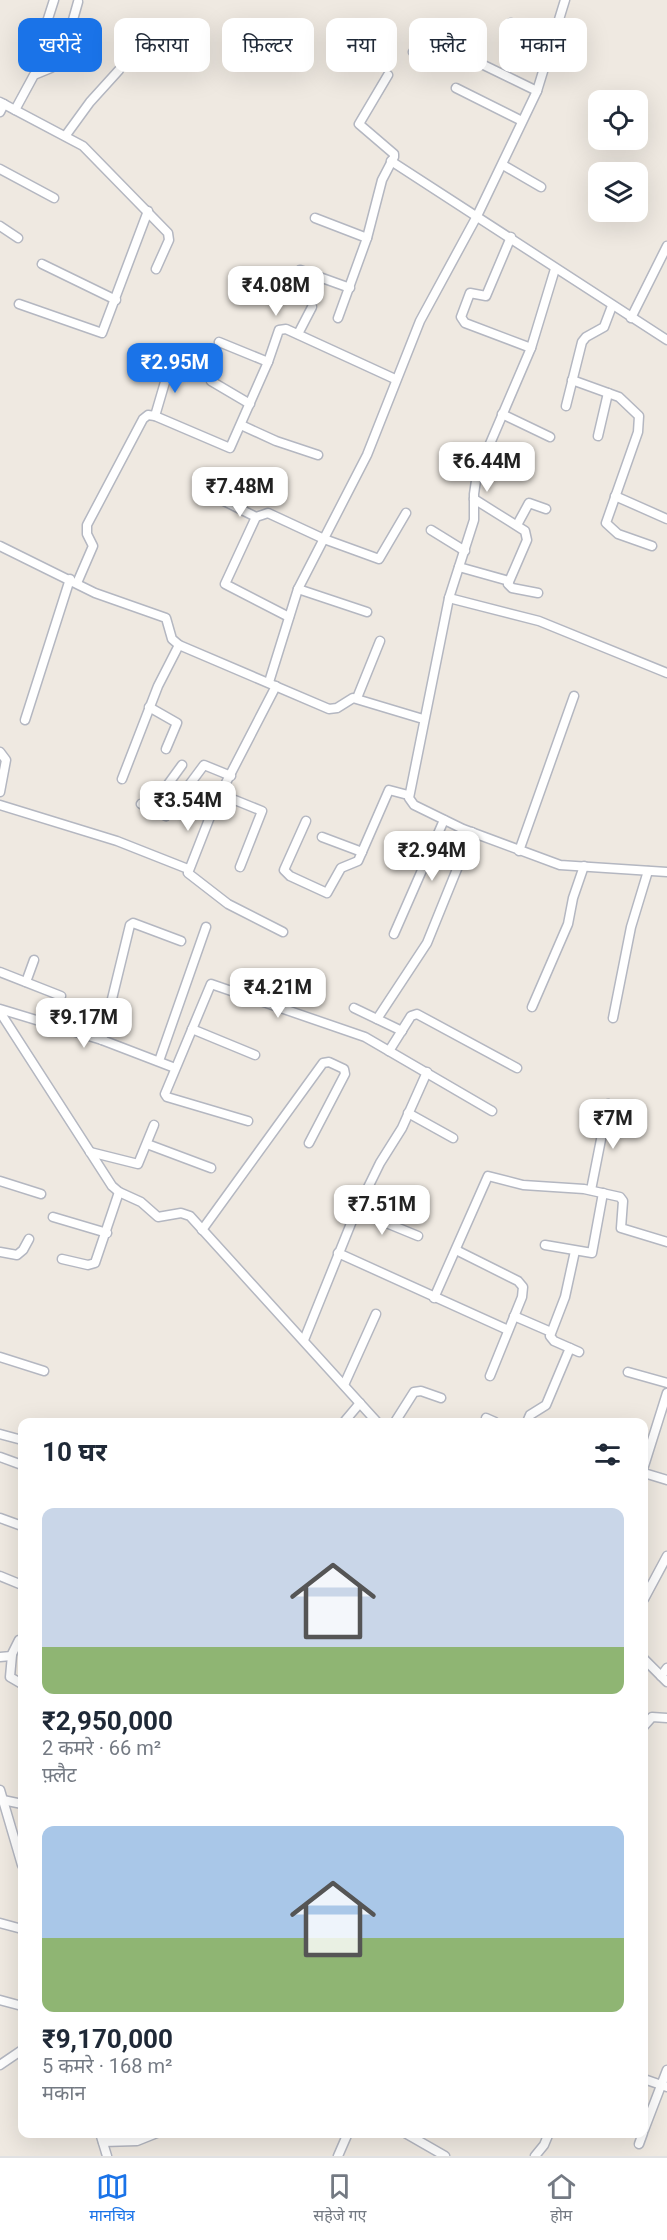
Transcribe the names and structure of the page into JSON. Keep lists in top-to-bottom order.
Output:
{
  "page": {
    "chip": [
      "खरीदें",
      "किराया",
      "फ़िल्टर",
      "नया",
      "फ़्लैट",
      "मकान"
    ],
    "price": [
      "₹4.08M",
      "₹2.95M",
      "₹6.44M",
      "₹7.48M",
      "₹3.54M",
      "₹2.94M",
      "₹4.21M",
      "₹9.17M",
      "₹7M",
      "₹7.51M"
    ],
    "heading": "10 घर",
    "list": [
      {
        "name": "₹2,950,000",
        "note": "2 कमरे · 66 m² · फ़्लैट"
      },
      {
        "name": "₹9,170,000",
        "note": "5 कमरे · 168 m² · मकान"
      }
    ],
    "tabs": ["मानचित्र", "सहेजे गए", "होम"]
  }
}
